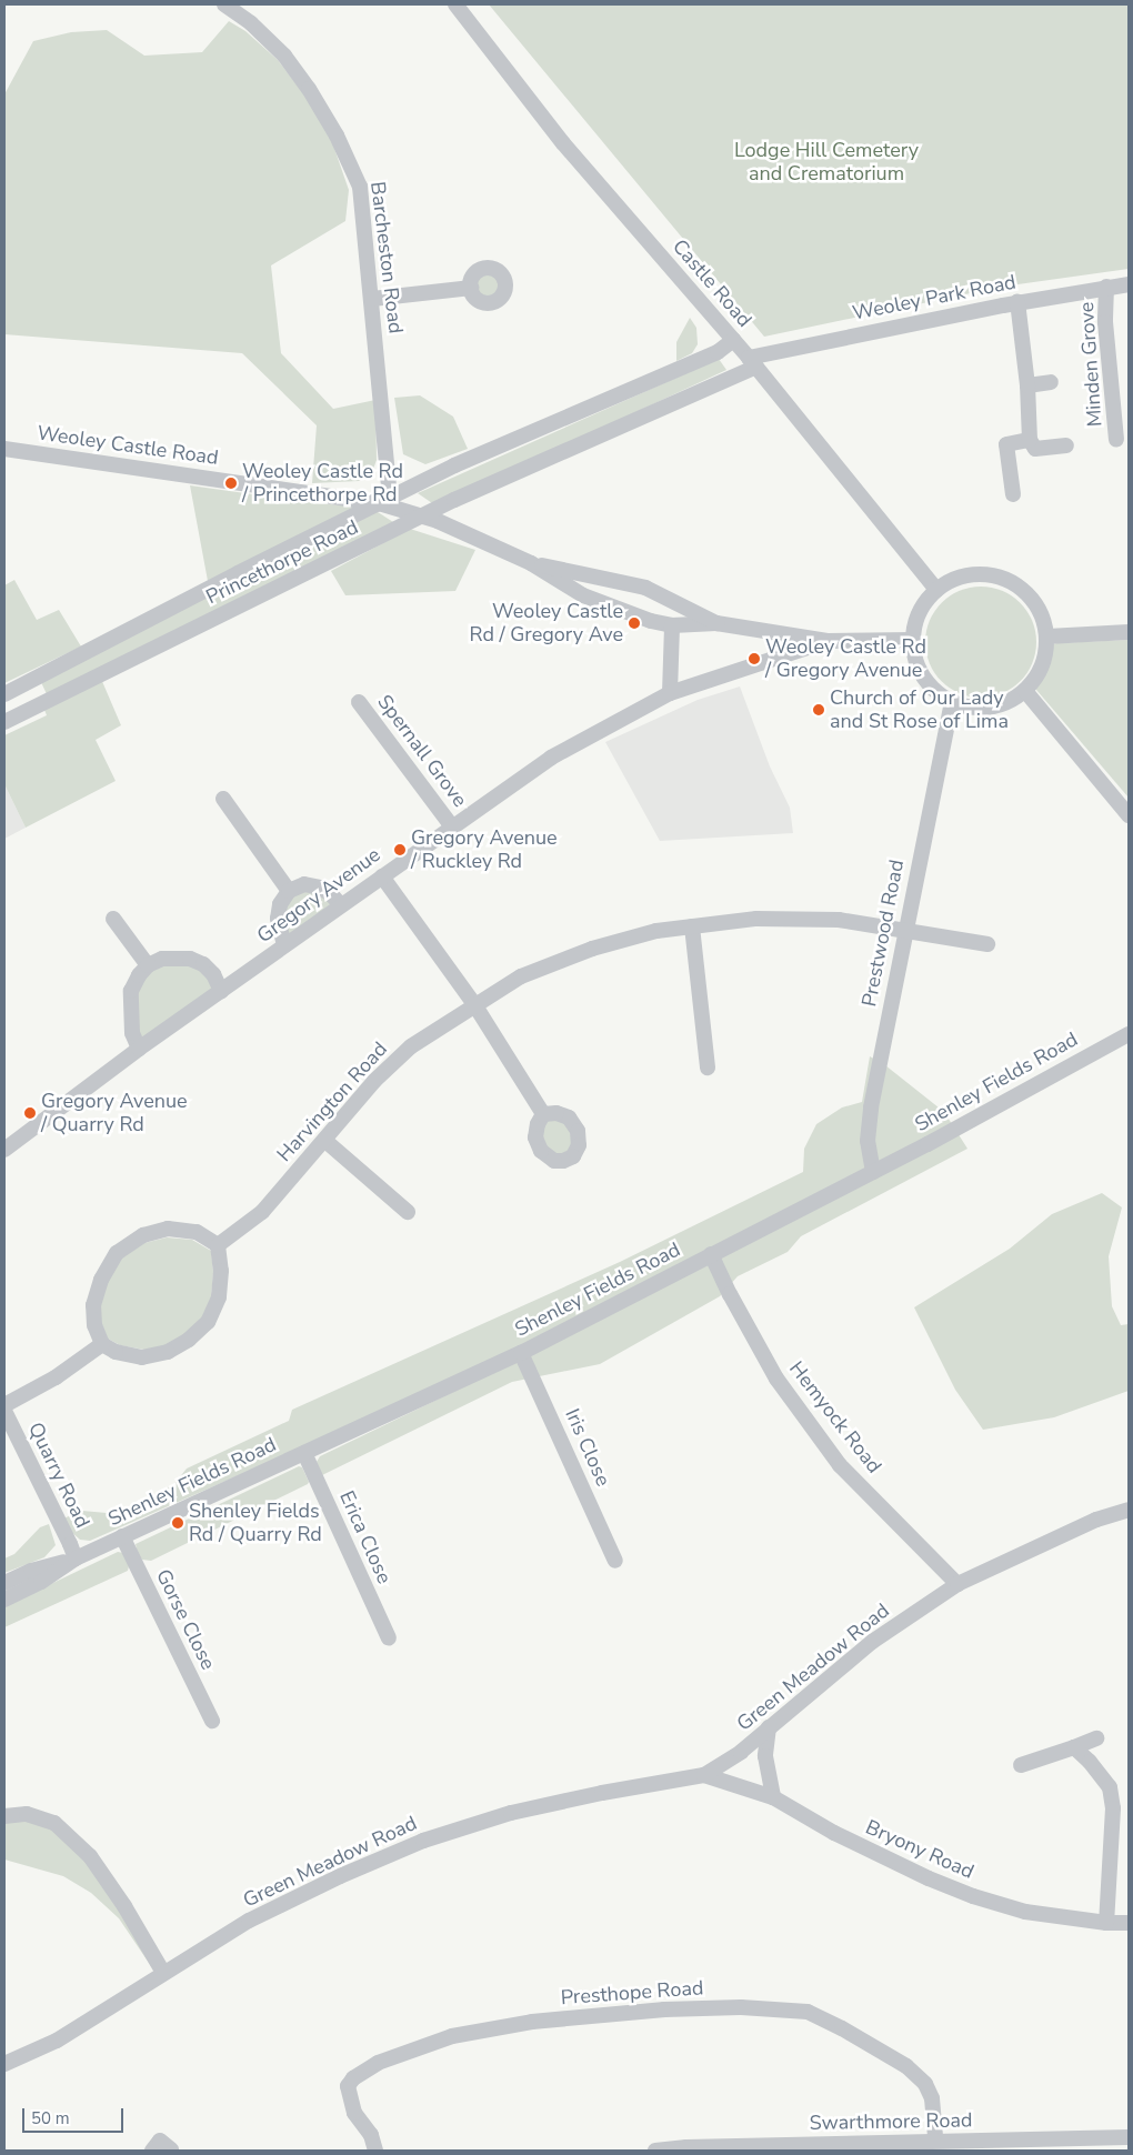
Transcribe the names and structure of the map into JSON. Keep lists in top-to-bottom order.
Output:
{
  "streets": {
    "street": [
      "Barcheston Road",
      "Castle Road",
      "Weoley Park Road",
      "Minden Grove",
      "Weoley Castle Road",
      "Princethorpe Road",
      "Spernall Grove",
      "Gregory Avenue",
      "Prestwood Road",
      "Shenley Fields Road",
      "Harvington Road",
      "Hemyock Road",
      "Iris Close",
      "Quarry Road",
      "Erica Close",
      "Gorse Close",
      "Green Meadow Road",
      "Bryony Road",
      "Presthope Road",
      "Swarthmore Road"
    ]
  },
  "crossings": [
    ["Barcheston Road", "Weoley Castle Road"],
    ["Barcheston Road", "Princethorpe Road"],
    ["Castle Road", "Weoley Park Road"],
    ["Castle Road", "Weoley Castle Road"],
    ["Castle Road", "Princethorpe Road"],
    ["Castle Road", "Prestwood Road"],
    ["Weoley Park Road", "Minden Grove"],
    ["Weoley Park Road", "Princethorpe Road"],
    ["Weoley Castle Road", "Princethorpe Road"],
    ["Weoley Castle Road", "Gregory Avenue"],
    ["Weoley Castle Road", "Prestwood Road"],
    ["Spernall Grove", "Gregory Avenue"],
    ["Prestwood Road", "Shenley Fields Road"],
    ["Prestwood Road", "Harvington Road"],
    ["Shenley Fields Road", "Hemyock Road"],
    ["Shenley Fields Road", "Iris Close"],
    ["Shenley Fields Road", "Quarry Road"],
    ["Shenley Fields Road", "Erica Close"],
    ["Shenley Fields Road", "Gorse Close"],
    ["Hemyock Road", "Green Meadow Road"],
    ["Green Meadow Road", "Bryony Road"],
    ["Presthope Road", "Swarthmore Road"]
  ],
  "parks": ["Lodge Hill Cemetery and Crematorium"],
  "places": [
    "Weoley Castle Rd / Princethorpe Rd",
    "Weoley Castle Rd / Gregory Ave",
    "Weoley Castle Rd / Gregory Avenue",
    "Church of Our Lady and St Rose of Lima",
    "Gregory Avenue / Ruckley Rd",
    "Gregory Avenue / Quarry Rd",
    "Shenley Fields Rd / Quarry Rd"
  ],
  "scale_bar": "50 m"
}
